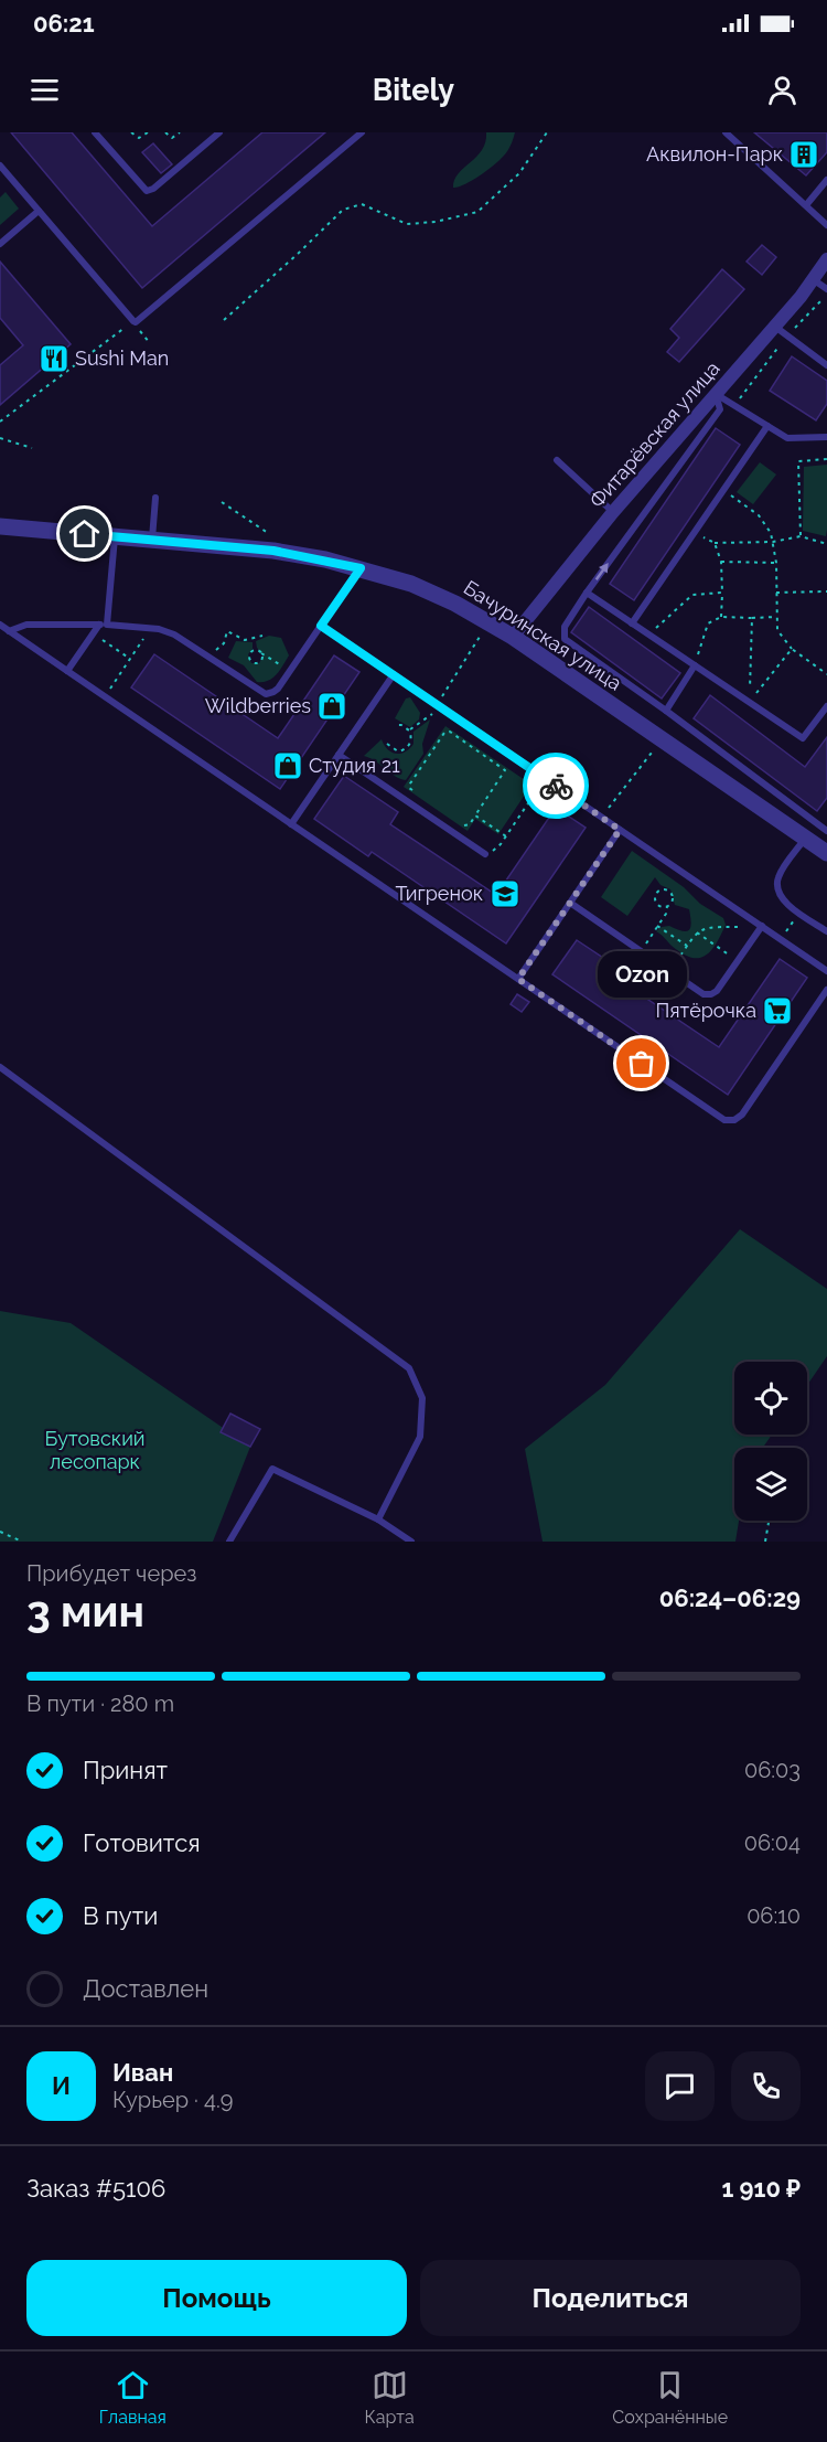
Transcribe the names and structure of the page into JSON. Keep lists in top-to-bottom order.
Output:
{
  "streets": {
    "street": ["Фитарёвская улица", "Бачуринская улица"]
  },
  "crossings": [
    ["Фитарёвская улица", "Бачуринская улица"]
  ],
  "parks": ["Бутовский лесопарк"],
  "places": {
    "building": ["Аквилон-Парк"],
    "restaurant": ["Sushi Man"],
    "shop": ["Wildberries", "Студия 21"],
    "school or university": ["Тигренок"],
    "supermarket": ["Пятёрочка"],
    "other": ["Ozon"]
  },
  "page": {
    "status": "06:21",
    "header": "Bitely",
    "bubble": "Ozon",
    "heading": ["3 мин", "Прибудет через", "06:24–06:29"],
    "panel": [
      "Иван",
      "Курьер · 4.9",
      "Заказ #5106",
      "1 910 ₽"
    ],
    "bar": "В пути · 280 m",
    "list": [
      ["Принят", "06:03"],
      ["Готовится", "06:04"],
      ["В пути", "06:10"],
      "Доставлен"
    ],
    "round": "И",
    "buttons": ["Помощь", "Поделиться"],
    "tabs": ["Главная", "Карта", "Сохранённые"]
  }
}
